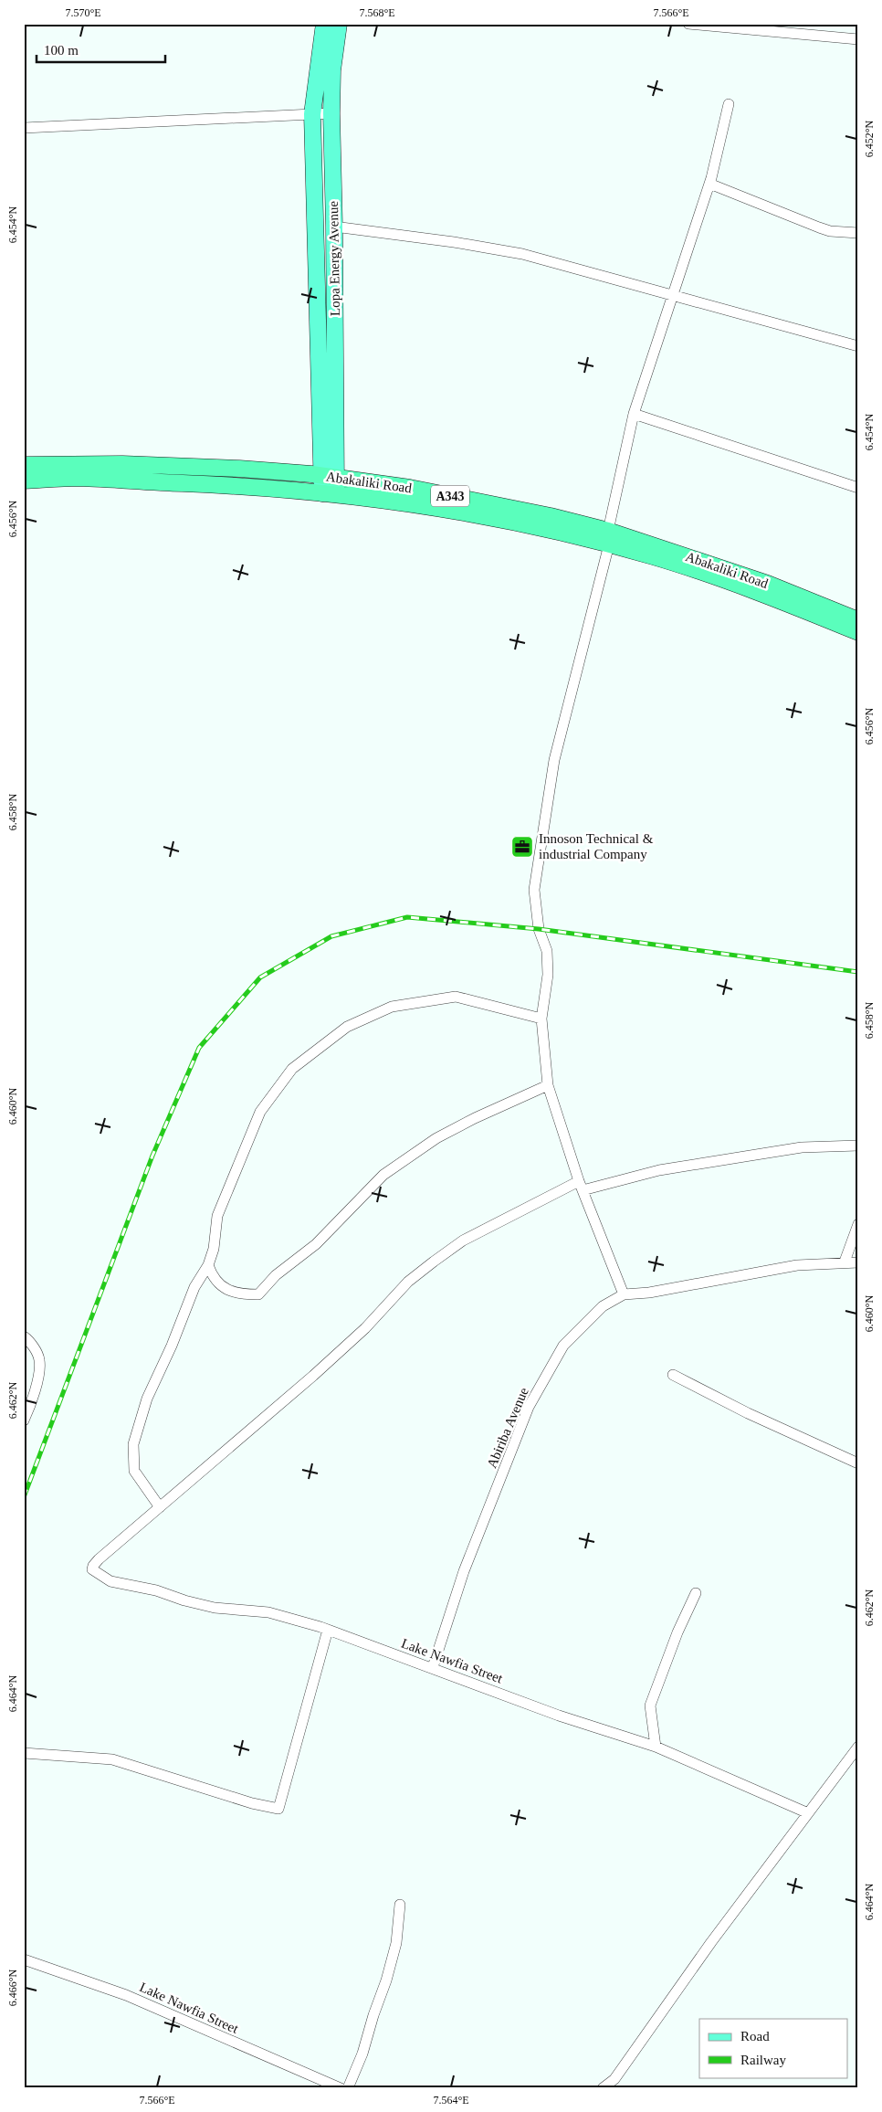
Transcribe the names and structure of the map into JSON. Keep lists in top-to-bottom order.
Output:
{
  "streets": {
    "highway": ["Abakaliki Road", "A343"],
    "main road": ["Lopa Energy Avenue"],
    "street": ["Abiriba Avenue", "Lake Nawfia Street"]
  },
  "crossings": [
    ["Lopa Energy Avenue", "Abakaliki Road"],
    ["Abiriba Avenue", "Lake Nawfia Street"]
  ],
  "places": {
    "office": ["Innoson Technical & industrial Company"]
  },
  "legend": ["Road", "Railway"],
  "scale_bar": "100 m",
  "coordinates": [
    "7.570°E",
    "7.568°E",
    "7.566°E",
    "6.452°N",
    "6.454°N",
    "6.456°N",
    "6.458°N",
    "6.460°N",
    "6.462°N",
    "6.464°N",
    "6.466°N",
    "7.564°E"
  ]
}
